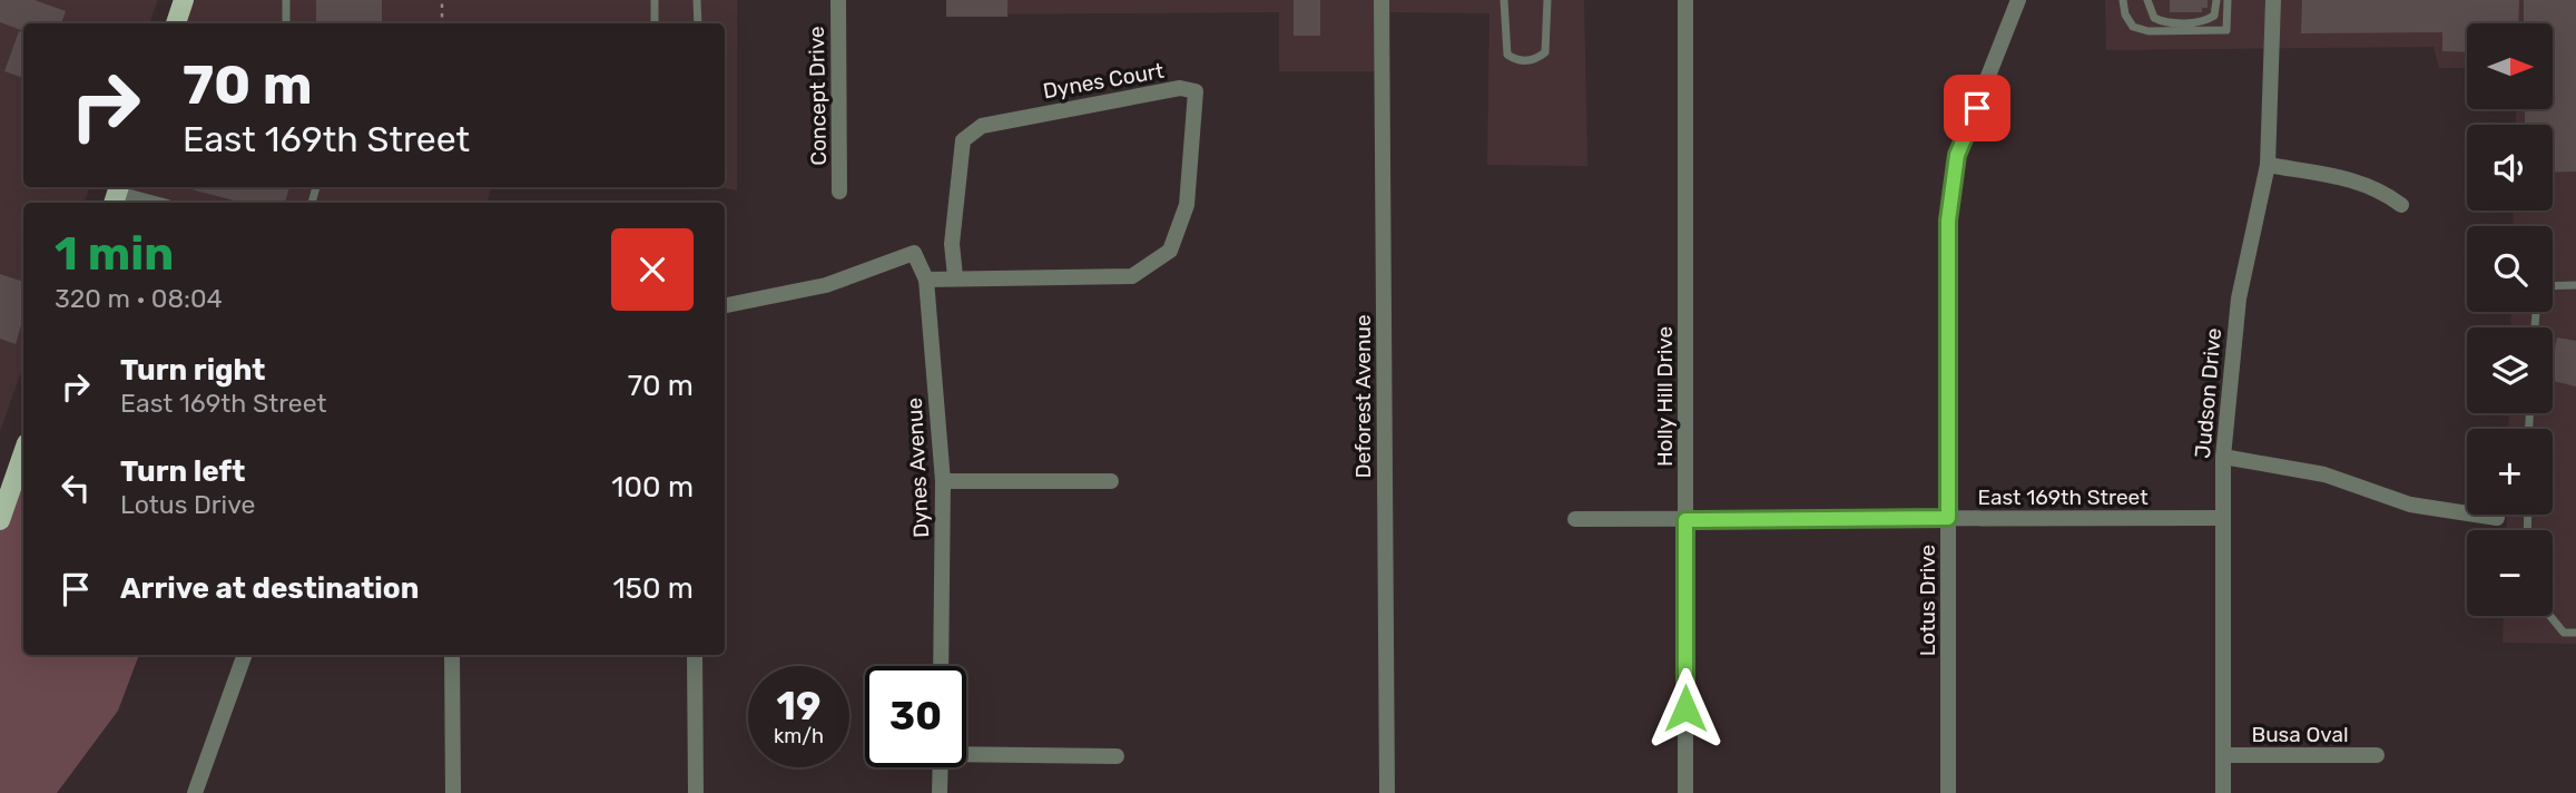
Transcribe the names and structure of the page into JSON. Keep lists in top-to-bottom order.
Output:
{
  "streets": {
    "street": [
      "Dynes Court",
      "Concept Drive",
      "Judson Drive",
      "Deforest Avenue",
      "Holly Hill Drive",
      "Dynes Avenue",
      "East 169th Street",
      "Lotus Drive",
      "Busa Oval"
    ]
  },
  "crossings": [
    ["Dynes Court", "Dynes Avenue"],
    ["Judson Drive", "East 169th Street"],
    ["Judson Drive", "Busa Oval"],
    ["Holly Hill Drive", "East 169th Street"],
    ["East 169th Street", "Lotus Drive"]
  ],
  "north": "right",
  "page": {
    "map_buttons": ["+", "−"],
    "turn": ["70 m", "East 169th Street"],
    "heading": ["1 min", "320 m · 08:04"],
    "list": [
      {
        "name": "Turn right",
        "note": "East 169th Street",
        "value": "70 m"
      },
      {
        "name": "Turn left",
        "note": "Lotus Drive",
        "value": "100 m"
      },
      {
        "name": "Arrive at destination",
        "value": "150 m"
      }
    ],
    "speed": "19 km/h",
    "limit": "30"
  }
}
